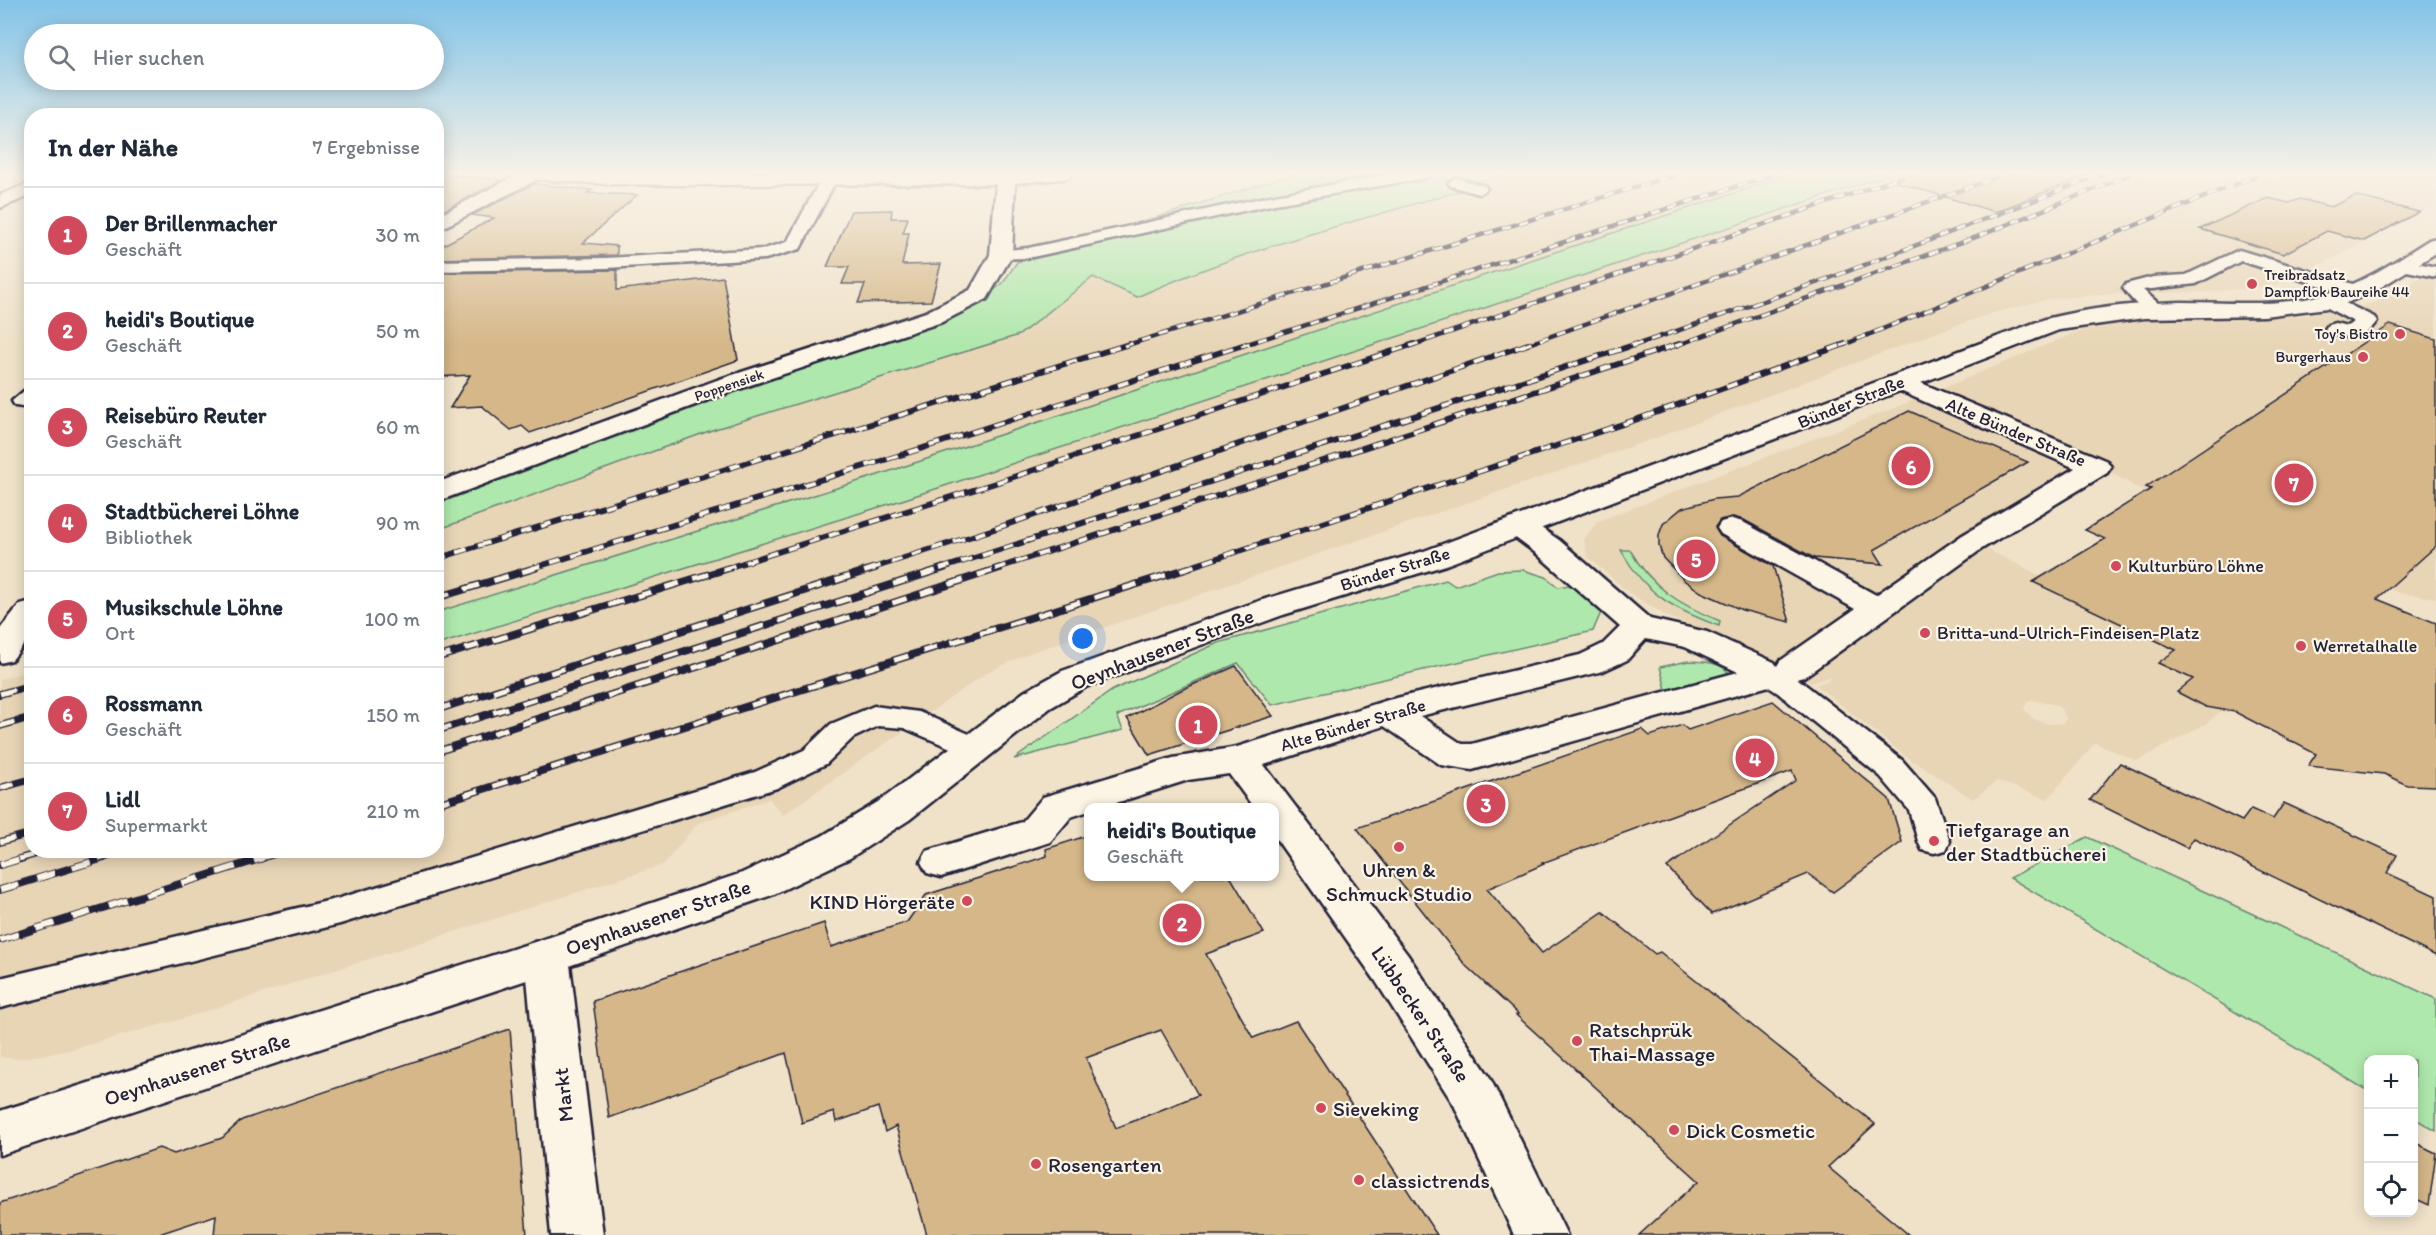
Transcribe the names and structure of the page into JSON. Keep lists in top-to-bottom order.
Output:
{
  "streets": {
    "street": [
      "Poppensiek",
      "Bünder Straße",
      "Alte Bünder Straße",
      "Oeynhausener Straße",
      "Lübbecker Straße",
      "Markt"
    ]
  },
  "crossings": [
    ["Bünder Straße", "Alte Bünder Straße"],
    ["Bünder Straße", "Oeynhausener Straße"],
    ["Alte Bünder Straße", "Lübbecker Straße"],
    ["Oeynhausener Straße", "Markt"]
  ],
  "places": [
    "Treibradsatz Dampflok Baureihe 44",
    "Toy's Bistro",
    "Burgerhaus",
    "Kulturbüro Löhne",
    "Britta-und-Ulrich-Findeisen-Platz",
    "Werretalhalle",
    "Tiefgarage an der Stadtbücherei",
    "Uhren & Schmuck Studio",
    "KIND Hörgeräte",
    "Ratschprük Thai-Massage",
    "Sieveking",
    "Dick Cosmetic",
    "Rosengarten",
    "classictrends"
  ],
  "page": {
    "search": "Hier suchen",
    "heading": ["In der Nähe", "7 Ergebnisse"],
    "list": [
      {
        "mark": "1",
        "name": "Der Brillenmacher",
        "note": "Geschäft",
        "value": "30 m"
      },
      {
        "mark": "2",
        "name": "heidi's Boutique",
        "note": "Geschäft",
        "value": "50 m"
      },
      {
        "mark": "3",
        "name": "Reisebüro Reuter",
        "note": "Geschäft",
        "value": "60 m"
      },
      {
        "mark": "4",
        "name": "Stadtbücherei Löhne",
        "note": "Bibliothek",
        "value": "90 m"
      },
      {
        "mark": "5",
        "name": "Musikschule Löhne",
        "note": "Ort",
        "value": "100 m"
      },
      {
        "mark": "6",
        "name": "Rossmann",
        "note": "Geschäft",
        "value": "150 m"
      },
      {
        "mark": "7",
        "name": "Lidl",
        "note": "Supermarkt",
        "value": "210 m"
      }
    ],
    "pins": [
      "6",
      "7",
      "5",
      "1",
      "4",
      "3",
      "2"
    ],
    "popup": ["heidi's Boutique", "Geschäft"],
    "map_buttons": ["+", "−"]
  }
}
